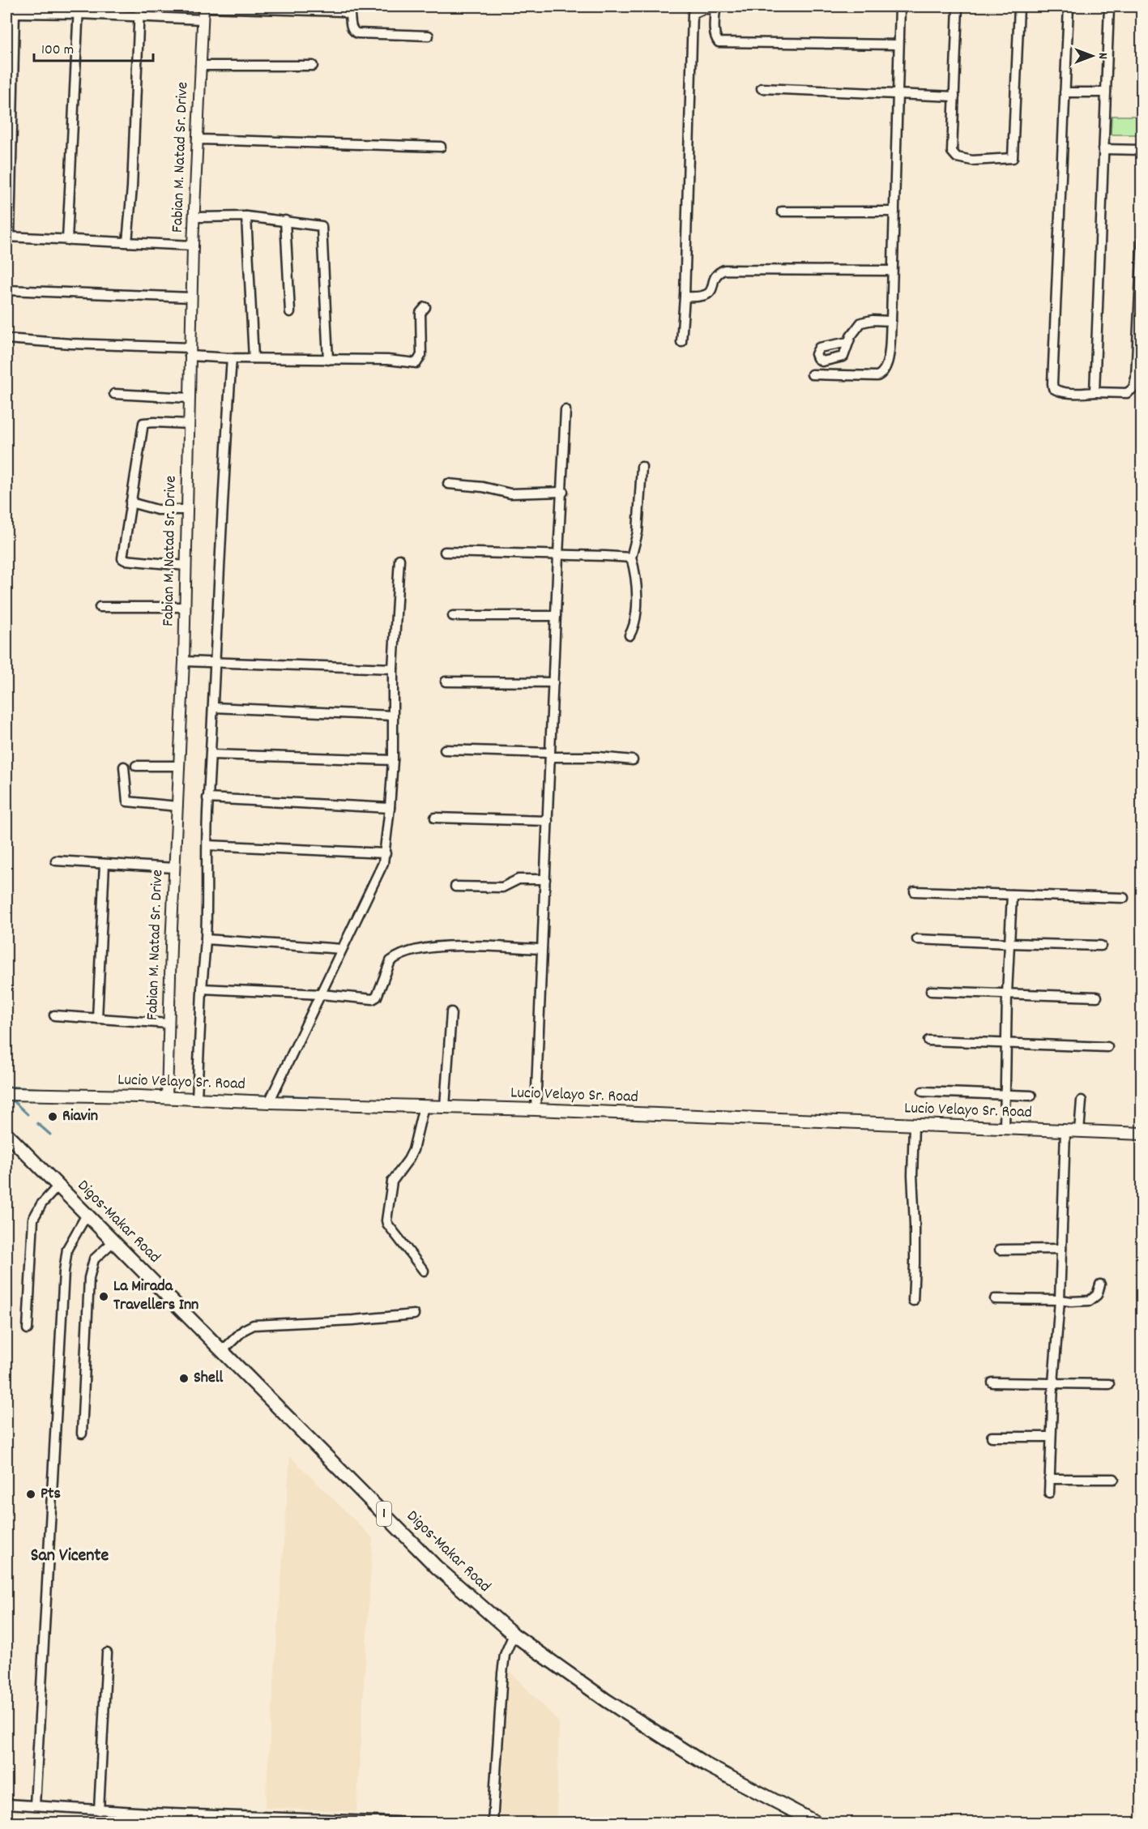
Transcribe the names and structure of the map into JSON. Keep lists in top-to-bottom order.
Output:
{
  "streets": {
    "main road": ["Lucio Velayo Sr. Road", "Digos-Makar Road", "1"],
    "street": ["Fabian M. Natad Sr. Drive"]
  },
  "crossings": [
    ["Fabian M. Natad Sr. Drive", "Lucio Velayo Sr. Road"]
  ],
  "districts": ["San Vicente"],
  "places": [
    "Riavin",
    "La Mirada Travellers Inn",
    "Shell",
    "Pts"
  ],
  "scale_bar": "100 m",
  "north": "right"
}
